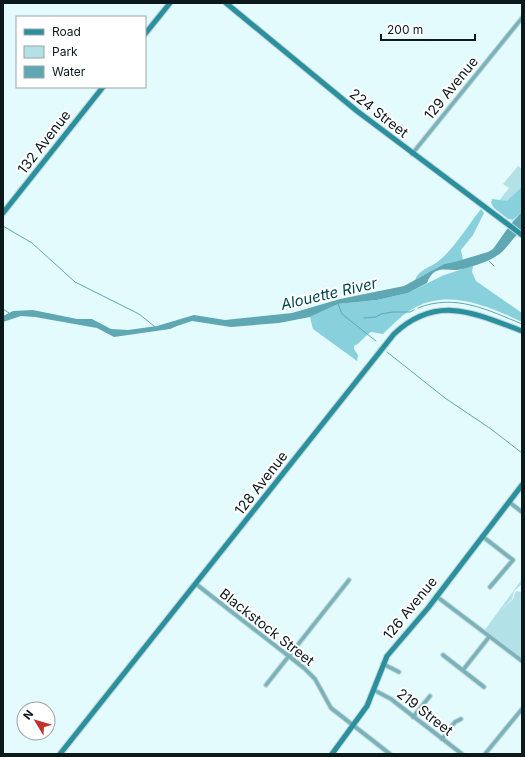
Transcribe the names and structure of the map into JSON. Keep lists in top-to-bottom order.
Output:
{
  "streets": {
    "main road": [
      "224 Street",
      "132 Avenue",
      "128 Avenue",
      "126 Avenue"
    ],
    "street": ["129 Avenue", "Blackstock Street", "219 Street"]
  },
  "crossings": [
    ["129 Avenue", "224 Street"],
    ["128 Avenue", "Blackstock Street"],
    ["126 Avenue", "Blackstock Street"],
    ["126 Avenue", "219 Street"]
  ],
  "water": ["Alouette River"],
  "legend": ["Road", "Park", "Water"],
  "scale_bar": "200 m",
  "north": "top left"
}
